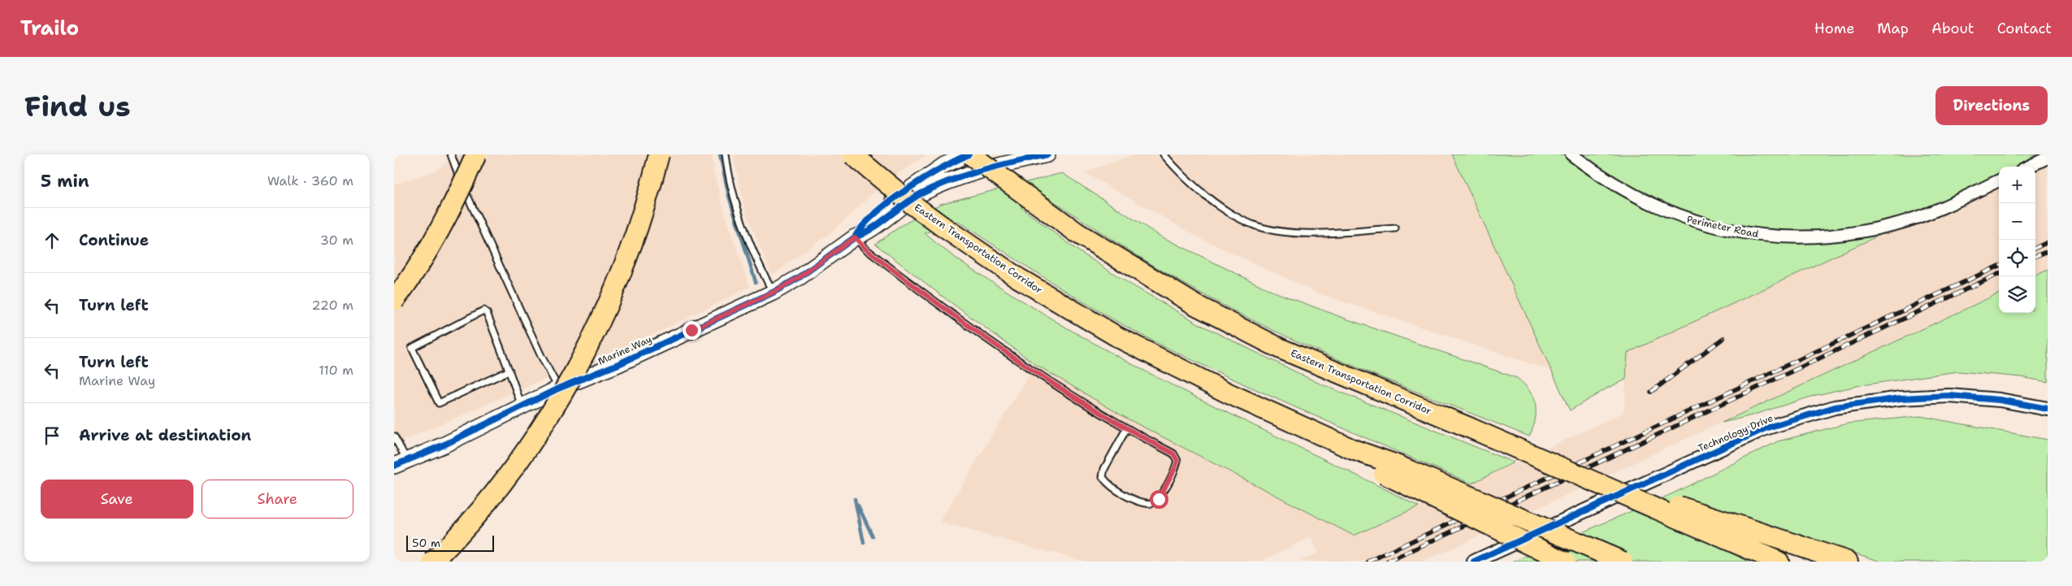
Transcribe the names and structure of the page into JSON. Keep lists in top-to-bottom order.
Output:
{
  "streets": {
    "highway": ["Eastern Transportation Corridor"],
    "main road": ["Marine Way"],
    "street": ["Perimeter Road", "Technology Drive"]
  },
  "crossings": [
    ["Eastern Transportation Corridor", "Marine Way"]
  ],
  "scale_bar": "50 m",
  "page": {
    "header": "Trailo",
    "nav": [
      "Home",
      "Map",
      "About",
      "Contact"
    ],
    "buttons": [
      "Directions",
      ["Save", "Share"]
    ],
    "title": "Find us",
    "heading": ["5 min", "Walk · 360 m"],
    "map_buttons": ["+", "−"],
    "list": [
      ["Continue", "30 m"],
      ["Turn left", "220 m"],
      ["Turn left", "Marine Way", "110 m"],
      "Arrive at destination"
    ],
    "scale": "50 m"
  }
}
